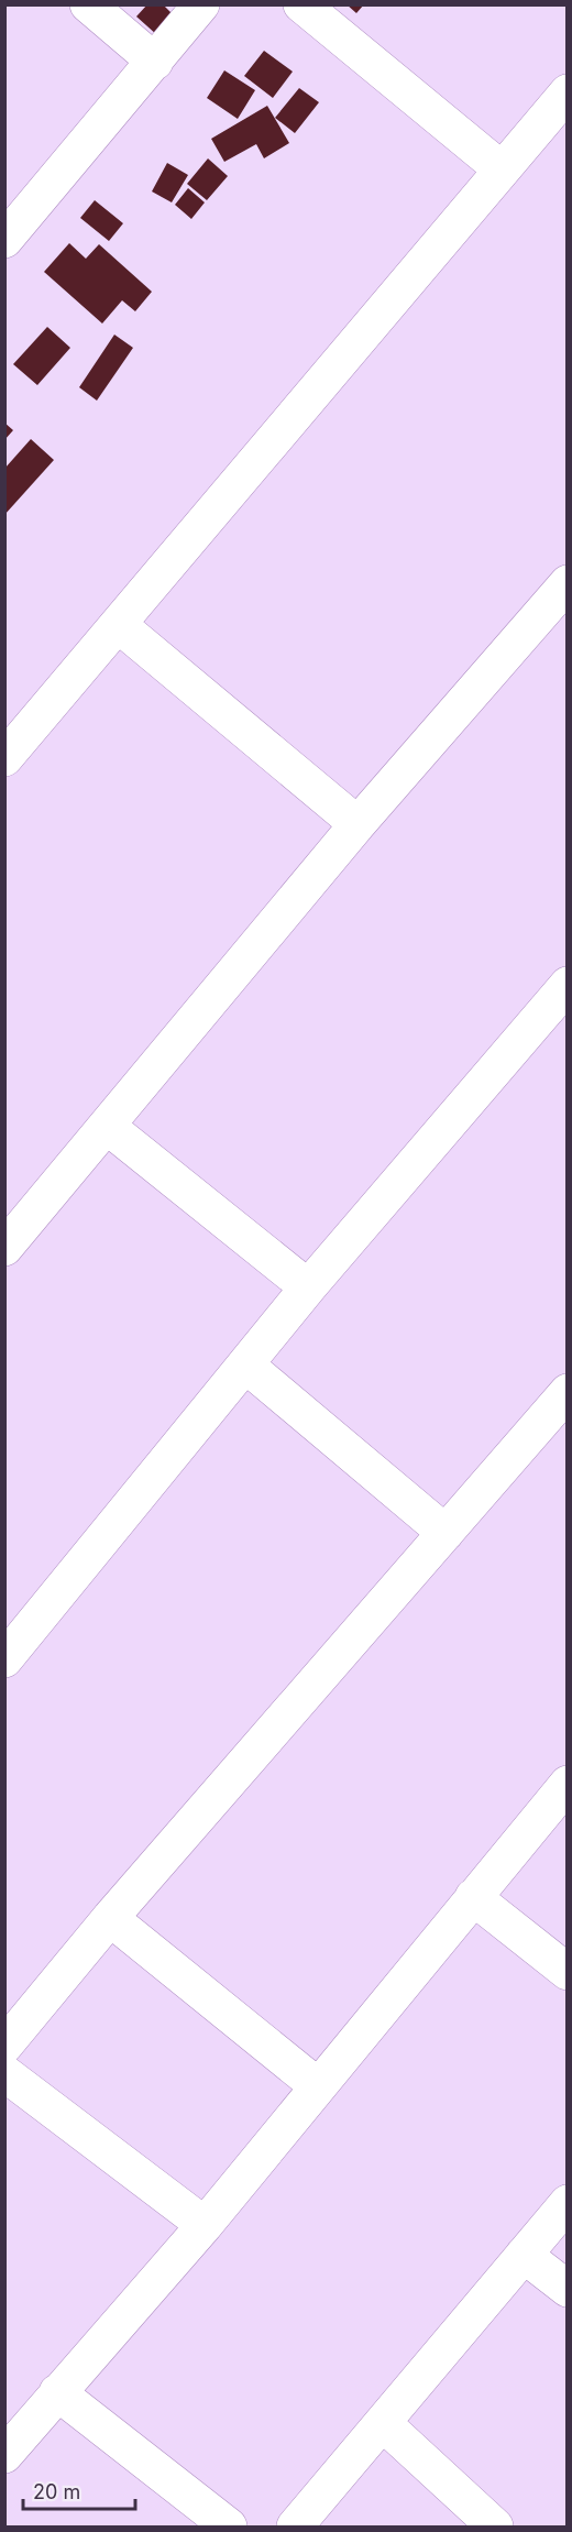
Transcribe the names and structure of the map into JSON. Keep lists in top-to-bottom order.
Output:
{
  "scale_bar": "20 m"
}
